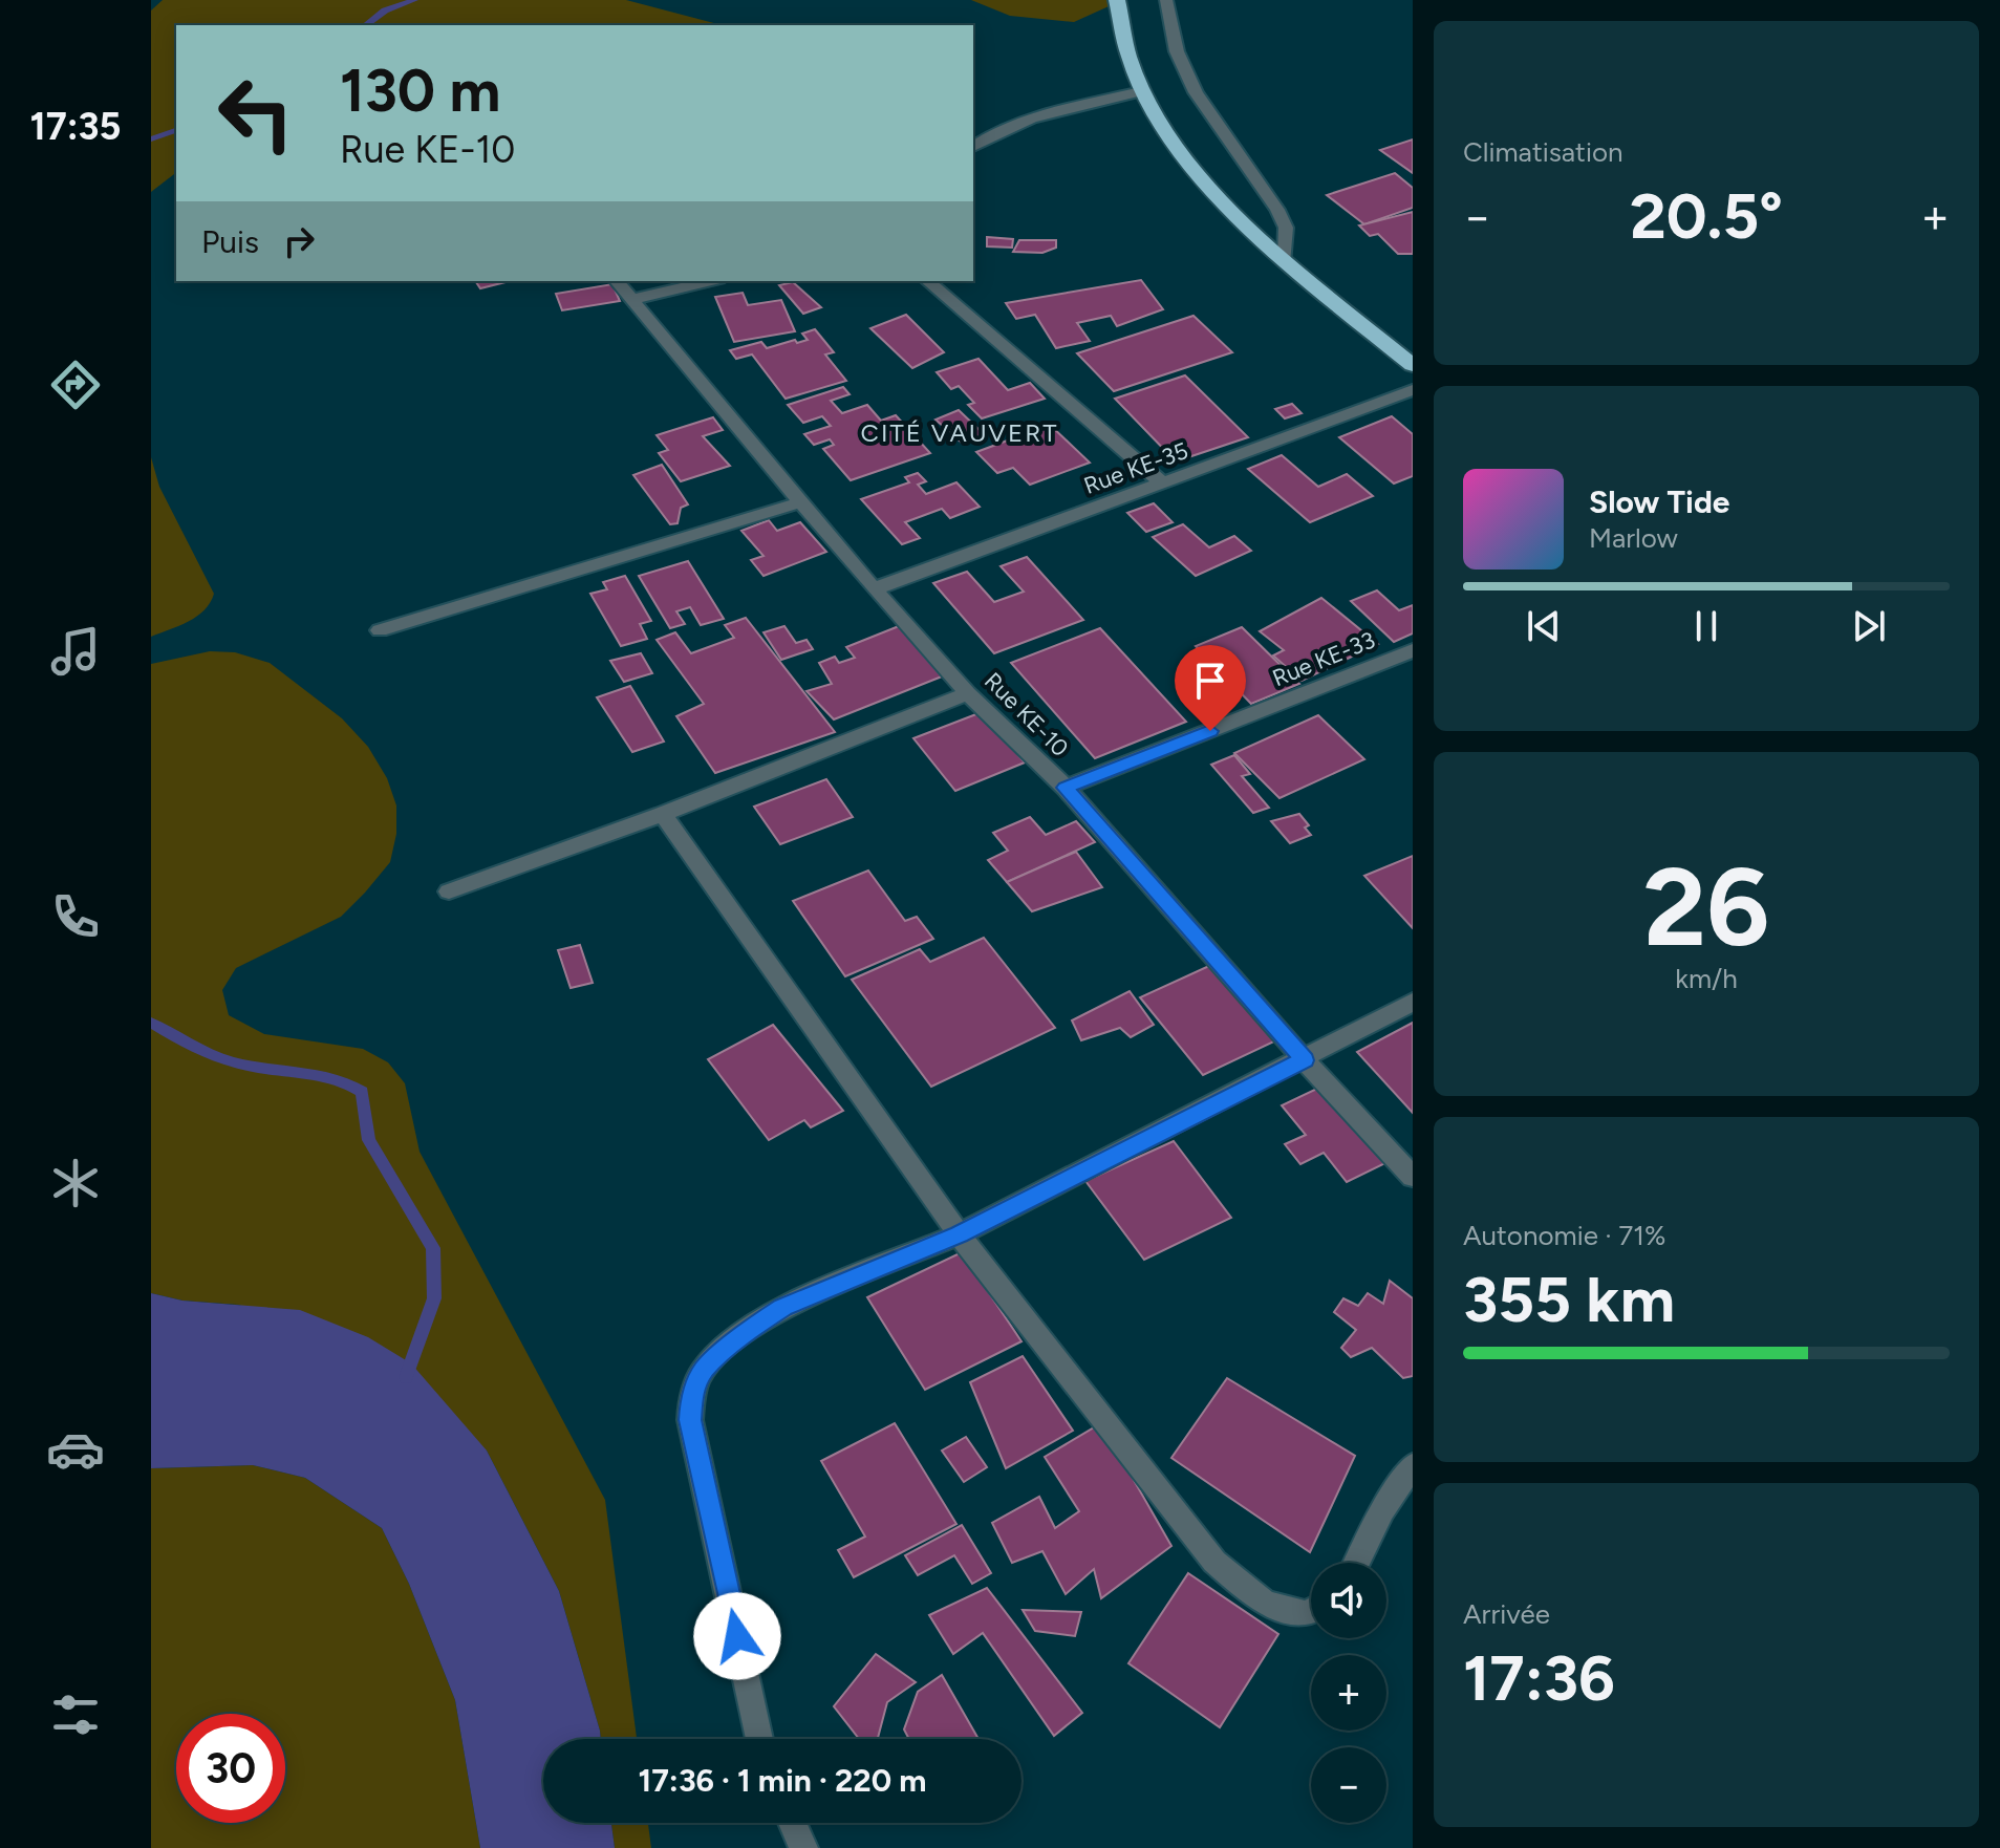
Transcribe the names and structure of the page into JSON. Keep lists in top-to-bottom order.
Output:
{
  "streets": {
    "street": ["Rue KE-35", "Rue KE-33", "Rue KE-10"]
  },
  "crossings": [
    ["Rue KE-35", "Rue KE-10"],
    ["Rue KE-33", "Rue KE-10"]
  ],
  "districts": ["CITÉ VAUVERT"],
  "page": {
    "tabs": "17:35",
    "tile": [
      "Climatisation",
      ["26", "km/h"],
      ["Autonomie · 71%", "355 km"],
      ["Arrivée", "17:36"]
    ],
    "turn": ["130 m", "Rue KE-10"],
    "heat": ["−", "20.5°", "+"],
    "then": "Puis",
    "song": ["Slow Tide", "Marlow"],
    "map_buttons": ["+", "−"],
    "limit": "30",
    "trip": "17:36 · 1 min · 220 m"
  }
}
